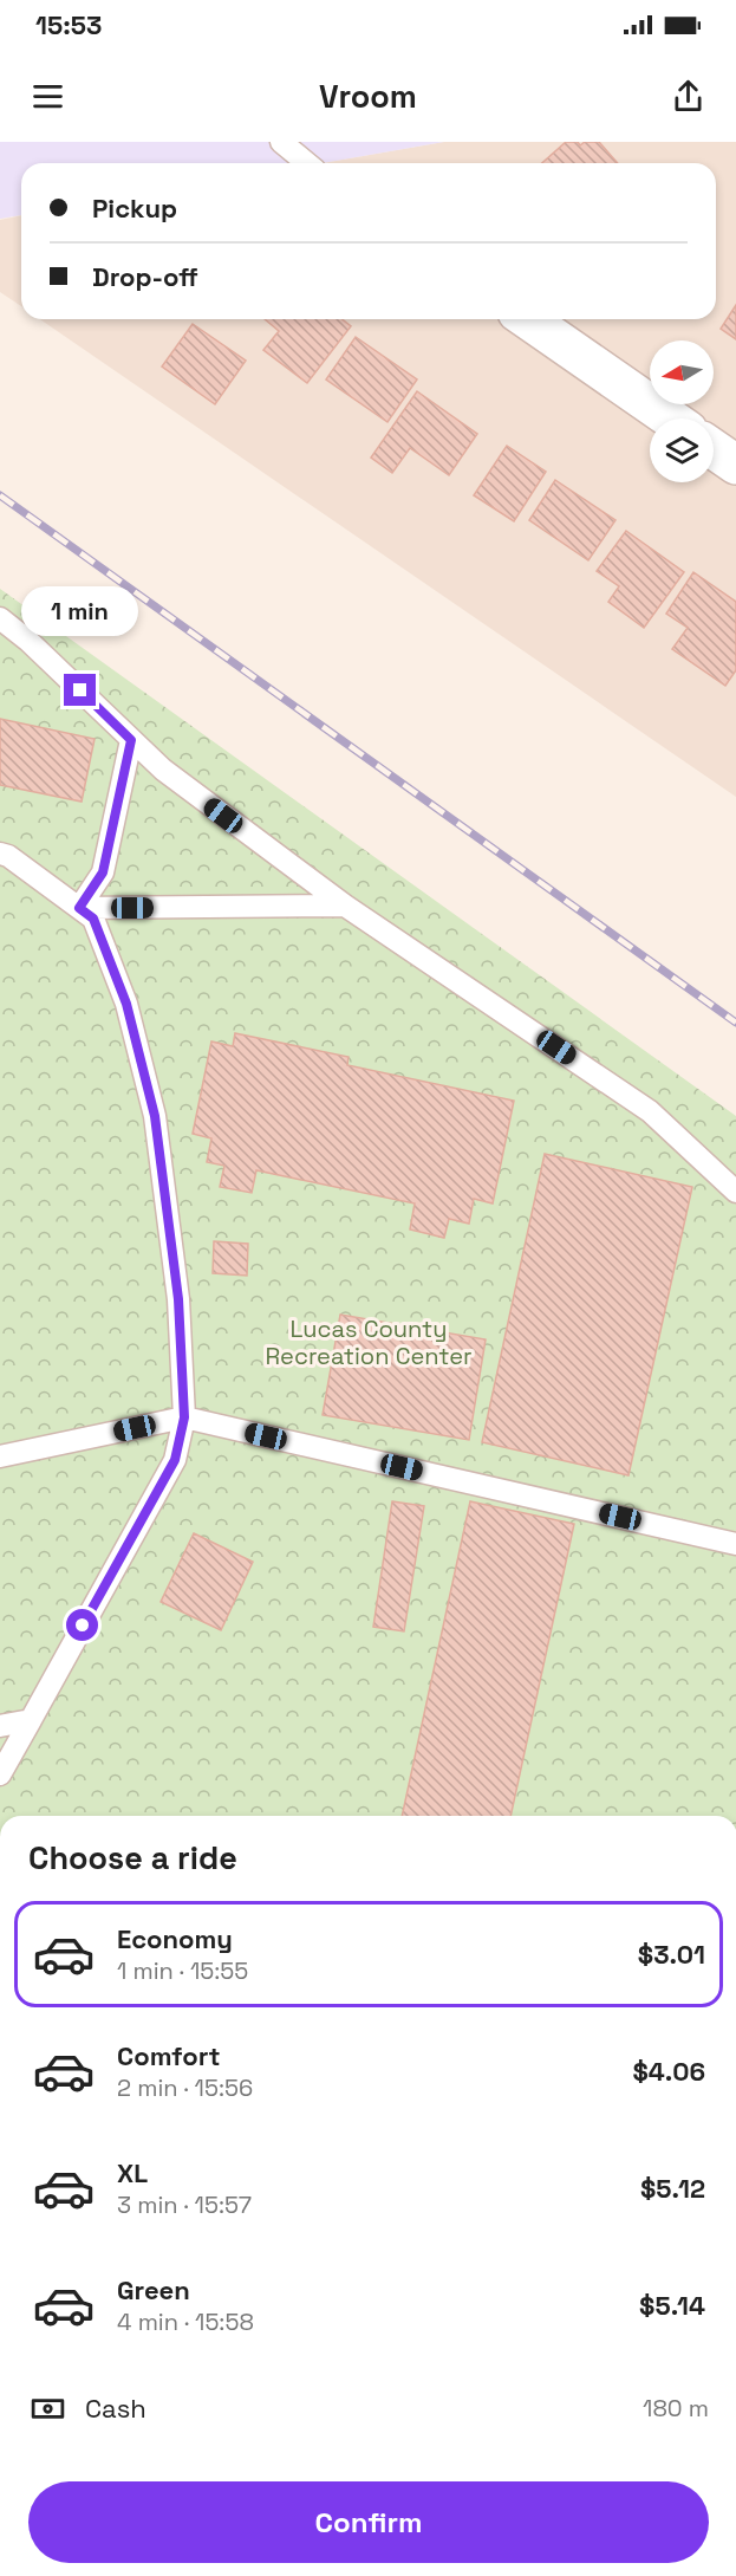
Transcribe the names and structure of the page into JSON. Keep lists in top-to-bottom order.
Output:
{
  "parks": ["Lucas County Recreation Center"],
  "north": "left",
  "page": {
    "status": "15:53",
    "header": "Vroom",
    "banner": ["Pickup", "Drop-off"],
    "bubble": "1 min",
    "heading": "Choose a ride",
    "list": [
      {
        "name": "Economy",
        "note": "1 min · 15:55",
        "value": "$3.01"
      },
      {
        "name": "Comfort",
        "note": "2 min · 15:56",
        "value": "$4.06"
      },
      {
        "name": "XL",
        "note": "3 min · 15:57",
        "value": "$5.12"
      },
      {
        "name": "Green",
        "note": "4 min · 15:58",
        "value": "$5.14"
      }
    ],
    "pay": ["Cash", "180 m"],
    "buttons": "Confirm"
  }
}
